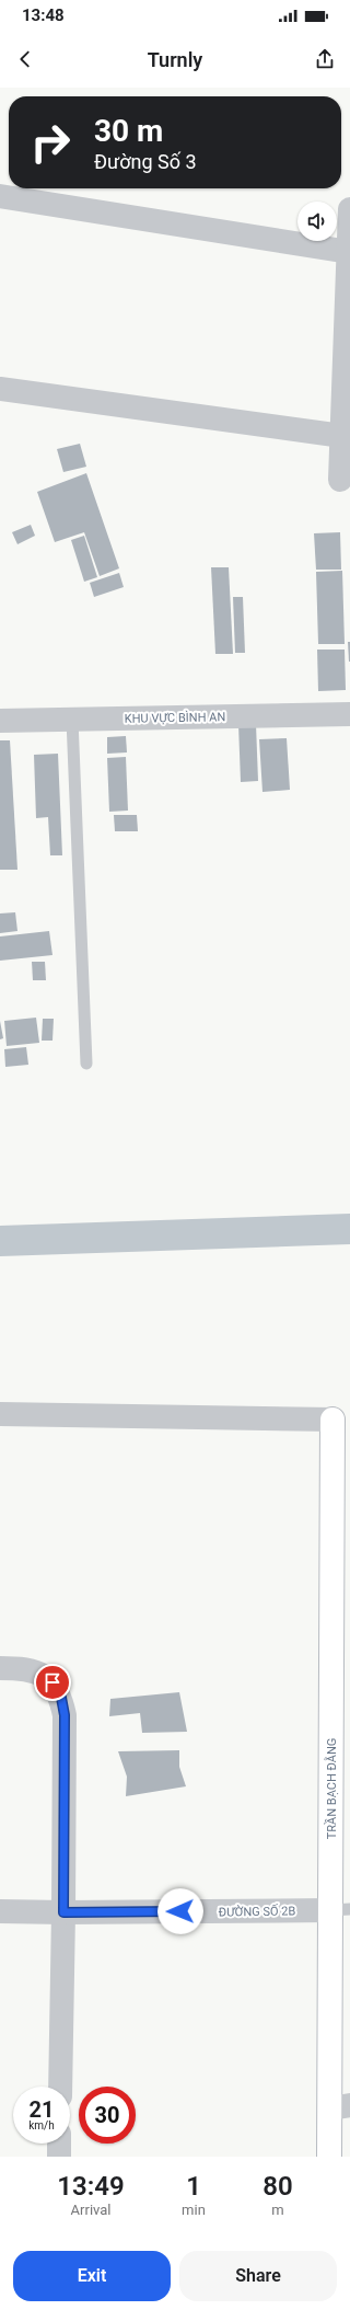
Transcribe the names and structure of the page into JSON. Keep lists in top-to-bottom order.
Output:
{
  "streets": {
    "street": ["KHU VỰC BÌNH AN", "TRẦN BẠCH ĐẰNG", "ĐƯỜNG SỐ 2B"]
  },
  "crossings": [
    ["TRẦN BẠCH ĐẰNG", "ĐƯỜNG SỐ 2B"]
  ],
  "page": {
    "status": "13:48",
    "header": "Turnly",
    "turn": ["30 m", "Đường Số 3"],
    "speed": "21 km/h",
    "limit": "30",
    "eta": [
      "13:49",
      "Arrival",
      "1",
      "min",
      "80",
      "m"
    ],
    "buttons": ["Exit", "Share"]
  }
}
